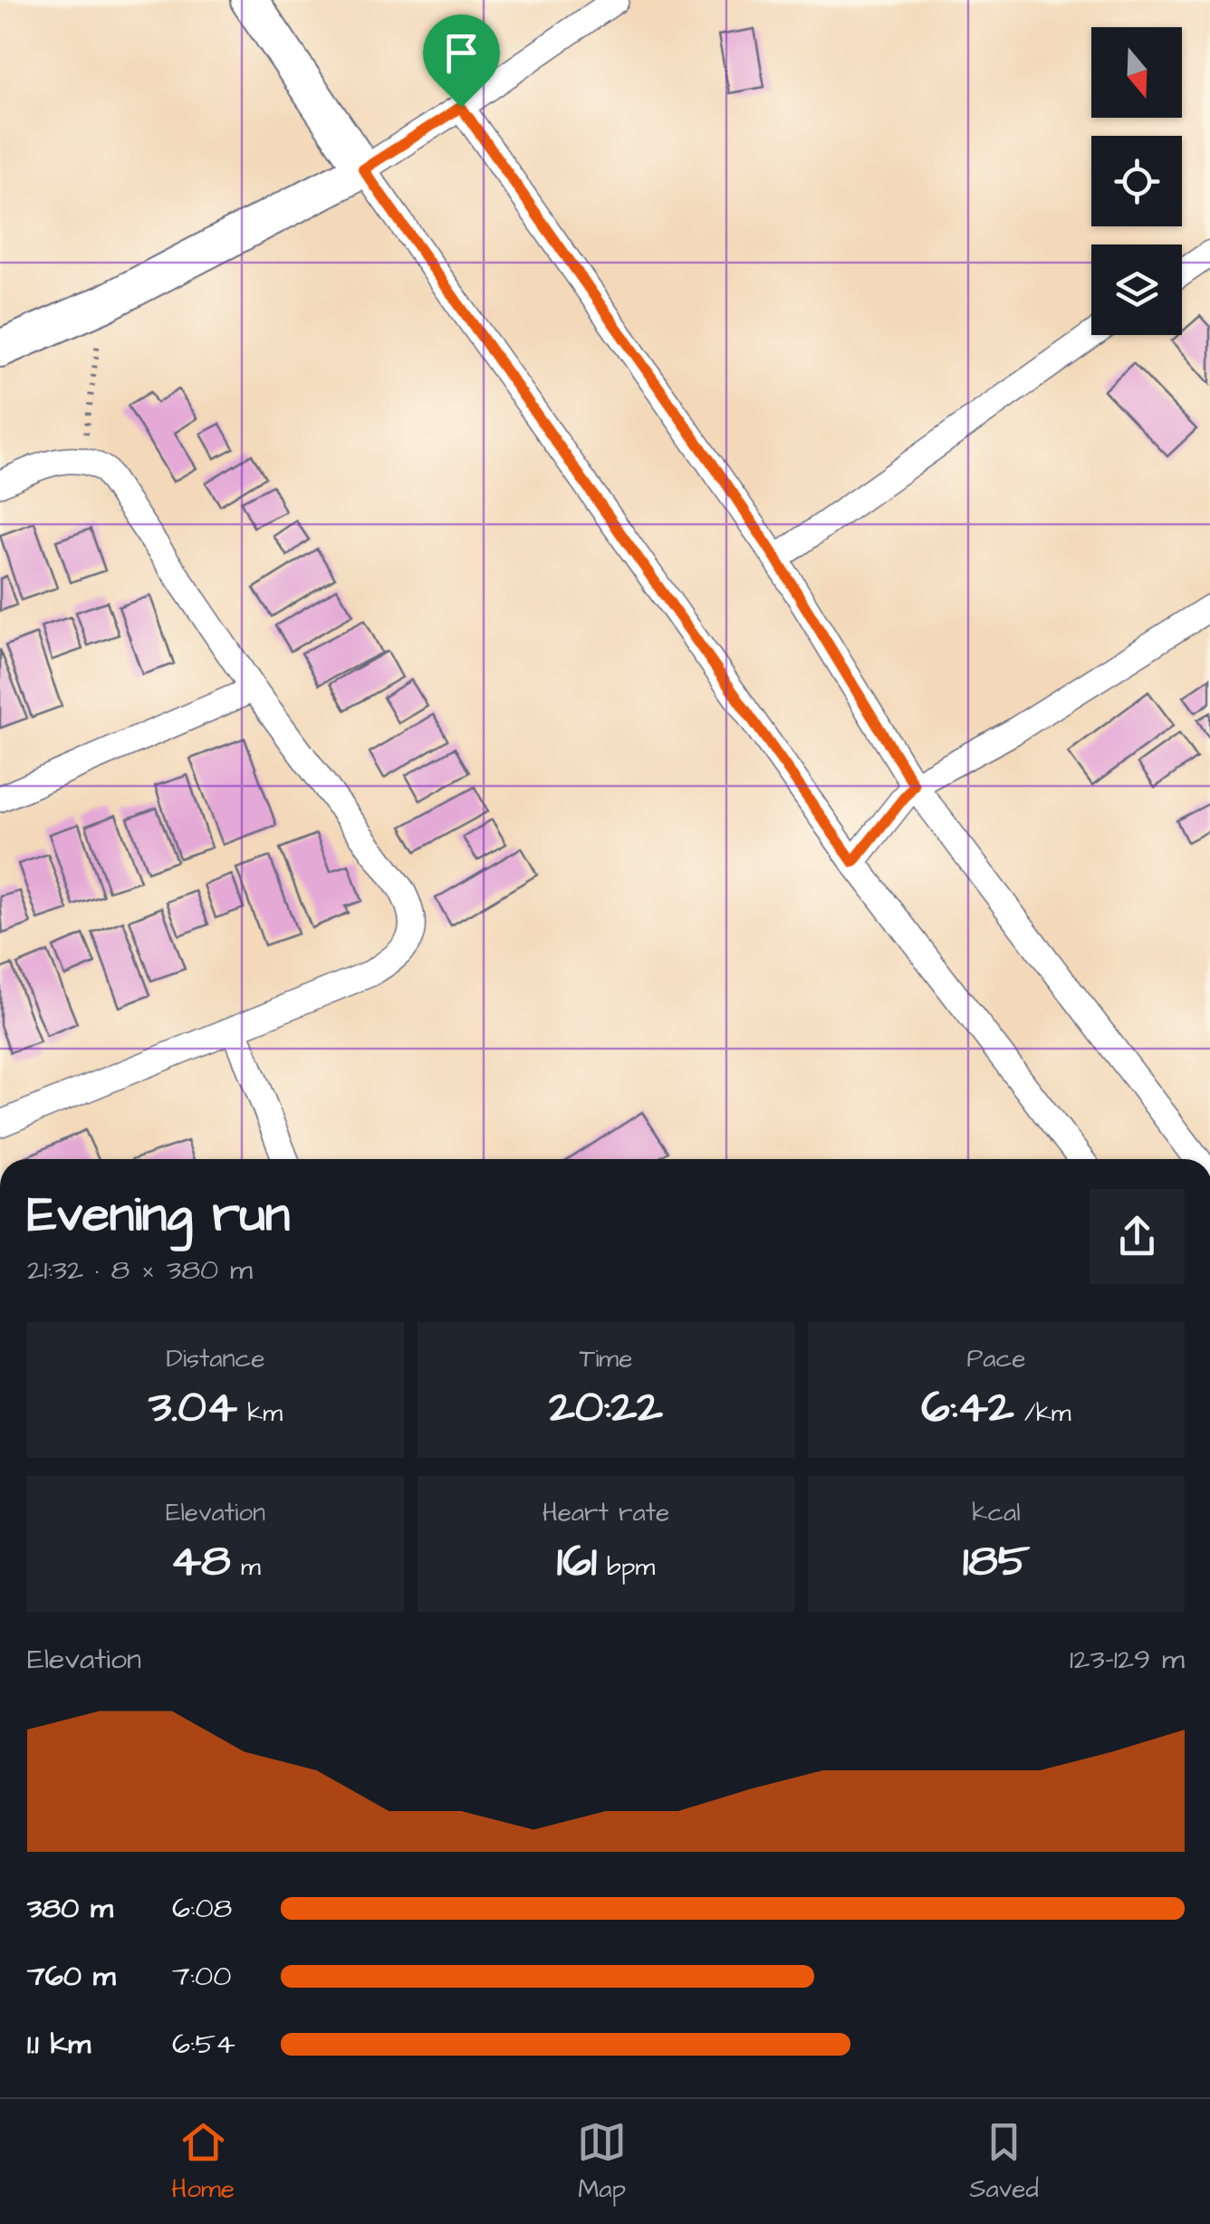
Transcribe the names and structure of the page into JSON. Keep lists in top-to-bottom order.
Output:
{
  "north": "bottom",
  "page": {
    "heading": ["Evening run", "21:32 · 8 × 380 m"],
    "stats": [
      ["Distance", "3.04 km"],
      ["Time", "20:22"],
      ["Pace", "6:42 /km"],
      ["Elevation", "48 m"],
      ["Heart rate", "161 bpm"],
      ["kcal", "185"]
    ],
    "chart": ["Elevation", "123–129 m"],
    "list": [
      {
        "name": "380 m",
        "note": "6:08"
      },
      {
        "name": "760 m",
        "note": "7:00"
      },
      {
        "name": "1.1 km",
        "note": "6:54"
      }
    ],
    "tabs": ["Home", "Map", "Saved"]
  }
}
